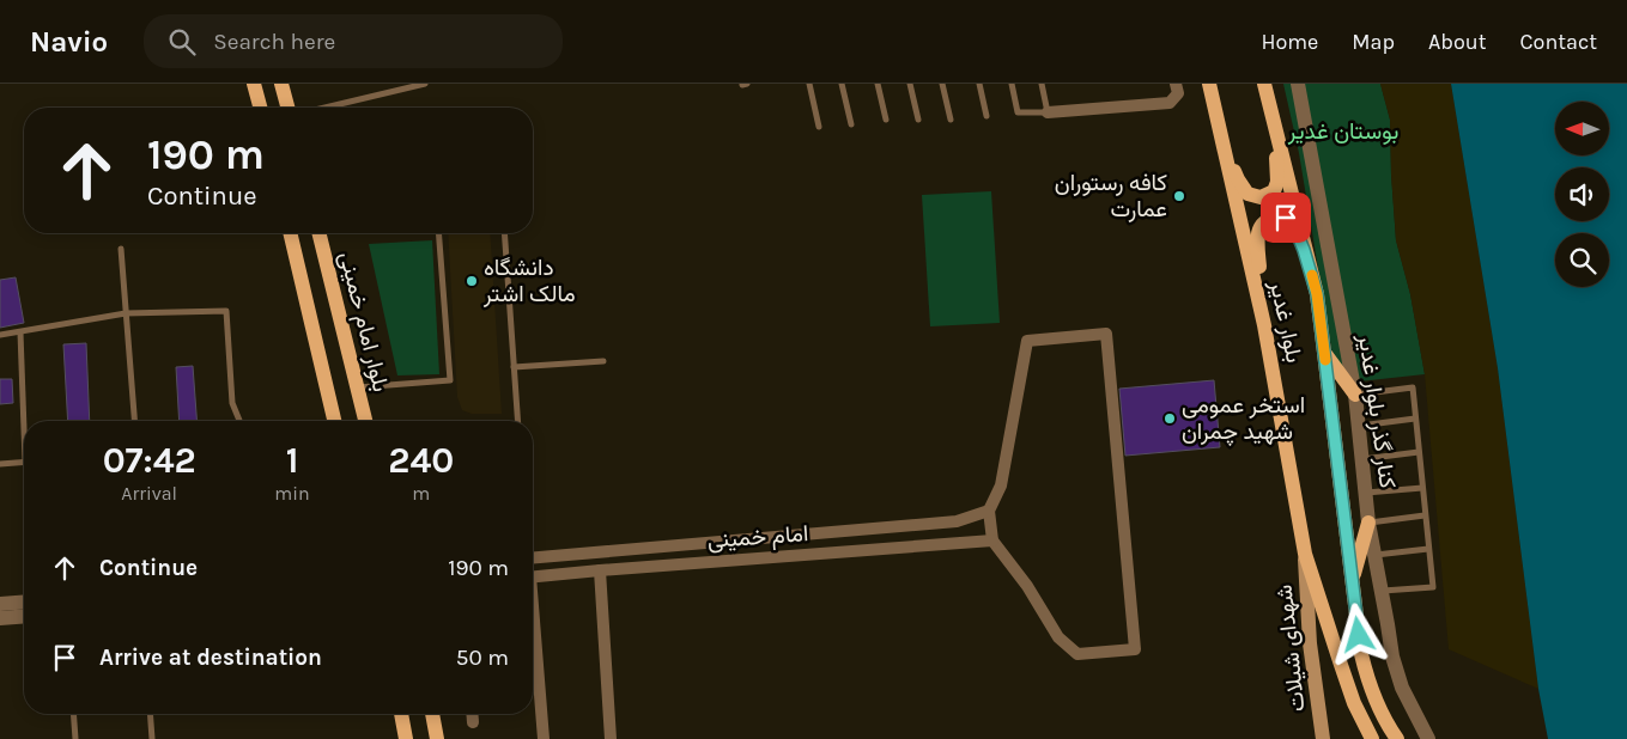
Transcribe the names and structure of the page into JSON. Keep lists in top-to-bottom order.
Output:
{
  "streets": {
    "main road": ["بلوار امام خمینی", "بلوار غدیر", "شهدای شیلات"],
    "street": ["کنار گذر بلوار غدیر", "امام خمینی"]
  },
  "crossings": [
    ["بلوار غدیر", "شهدای شیلات"]
  ],
  "parks": ["بوستان غدیر"],
  "places": ["کافه رستوران عمارت", "دانشگاه مالک اشتر", "استخر عمومی شهید چمران"],
  "north": "left",
  "page": {
    "header": "Navio",
    "search": "Search here",
    "nav": [
      "Home",
      "Map",
      "About",
      "Contact"
    ],
    "turn": ["190 m", "Continue"],
    "eta": [
      "07:42",
      "Arrival",
      "1",
      "min",
      "240",
      "m"
    ],
    "list": [
      {
        "name": "Continue",
        "value": "190 m"
      },
      {
        "name": "Arrive at destination",
        "value": "50 m"
      }
    ]
  }
}
